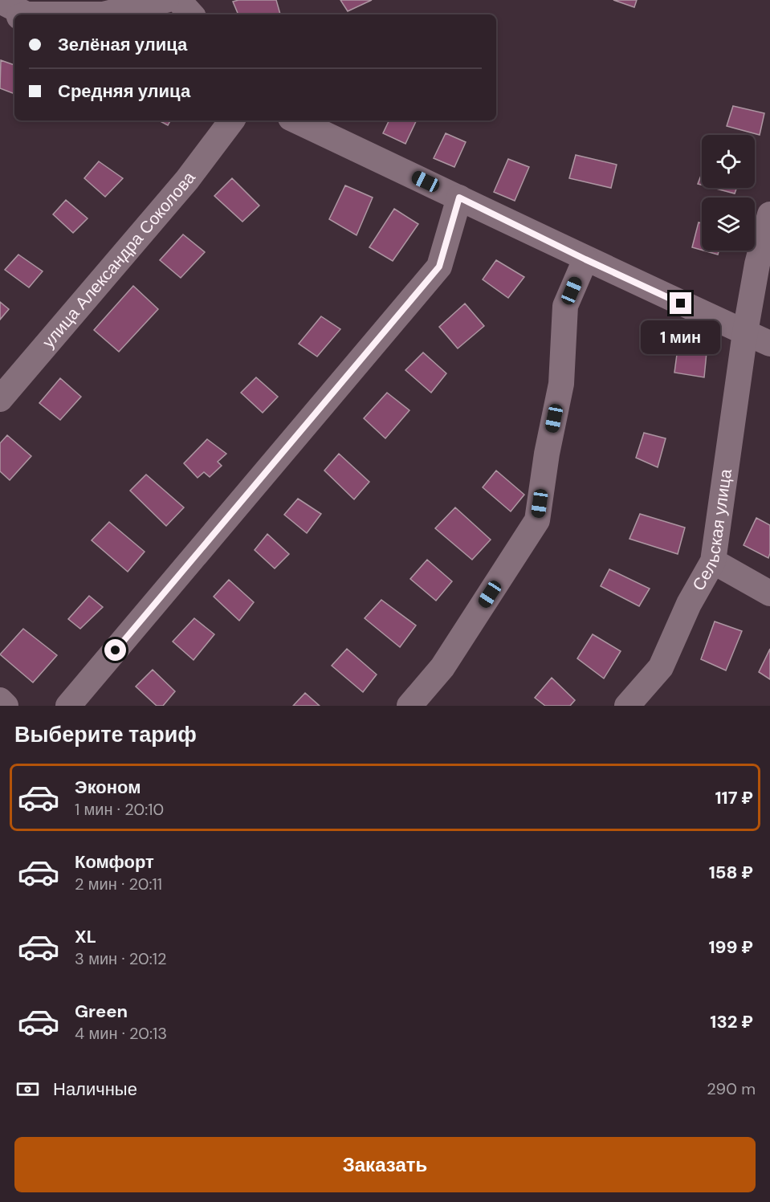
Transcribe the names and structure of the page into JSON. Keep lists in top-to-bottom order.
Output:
{
  "streets": {
    "street": ["улица Александра Соколова", "Сельская улица"]
  },
  "page": {
    "banner": ["Зелёная улица", "Средняя улица"],
    "bubble": "1 мин",
    "heading": "Выберите тариф",
    "list": [
      {
        "name": "Эконом",
        "note": "1 мин · 20:10",
        "value": "117 ₽"
      },
      {
        "name": "Комфорт",
        "note": "2 мин · 20:11",
        "value": "158 ₽"
      },
      {
        "name": "XL",
        "note": "3 мин · 20:12",
        "value": "199 ₽"
      },
      {
        "name": "Green",
        "note": "4 мин · 20:13",
        "value": "132 ₽"
      }
    ],
    "pay": ["Наличные", "290 m"],
    "buttons": "Заказать"
  }
}
